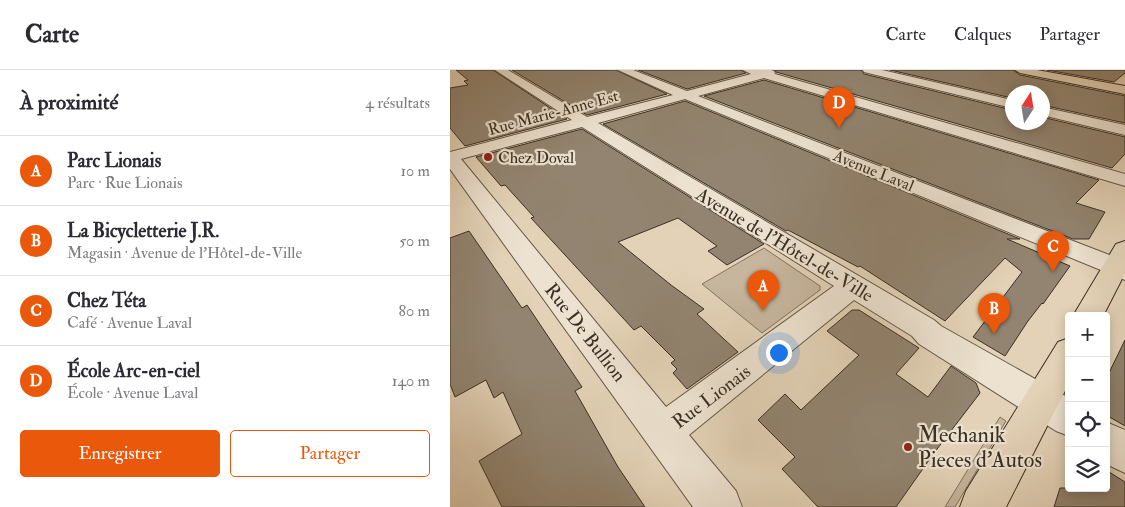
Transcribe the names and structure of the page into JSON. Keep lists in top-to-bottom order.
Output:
{
  "streets": {
    "street": [
      "Rue Marie-Anne Est",
      "Avenue Laval",
      "Avenue de l'Hôtel-de-Ville",
      "Rue De Bullion",
      "Rue Lionais"
    ]
  },
  "crossings": [
    ["Rue Marie-Anne Est", "Avenue Laval"],
    ["Rue Marie-Anne Est", "Avenue de l'Hôtel-de-Ville"],
    ["Rue Marie-Anne Est", "Rue De Bullion"],
    ["Avenue de l'Hôtel-de-Ville", "Rue Lionais"],
    ["Rue De Bullion", "Rue Lionais"]
  ],
  "places": ["Chez Doval", "Mechanik Pieces d'Autos"],
  "north": "top",
  "page": {
    "header": "Carte",
    "nav": ["Carte", "Calques", "Partager"],
    "heading": ["À proximité", "4 résultats"],
    "pins": [
      "D",
      "C",
      "A",
      "B"
    ],
    "list": [
      {
        "mark": "A",
        "name": "Parc Lionais",
        "note": "Parc · Rue Lionais",
        "value": "10 m"
      },
      {
        "mark": "B",
        "name": "La Bicycletterie J.R.",
        "note": "Magasin · Avenue de l'Hôtel-de-Ville",
        "value": "50 m"
      },
      {
        "mark": "C",
        "name": "Chez Téta",
        "note": "Café · Avenue Laval",
        "value": "80 m"
      },
      {
        "mark": "D",
        "name": "École Arc-en-ciel",
        "note": "École · Avenue Laval",
        "value": "140 m"
      }
    ],
    "map_buttons": ["+", "−"],
    "buttons": ["Enregistrer", "Partager"]
  }
}
